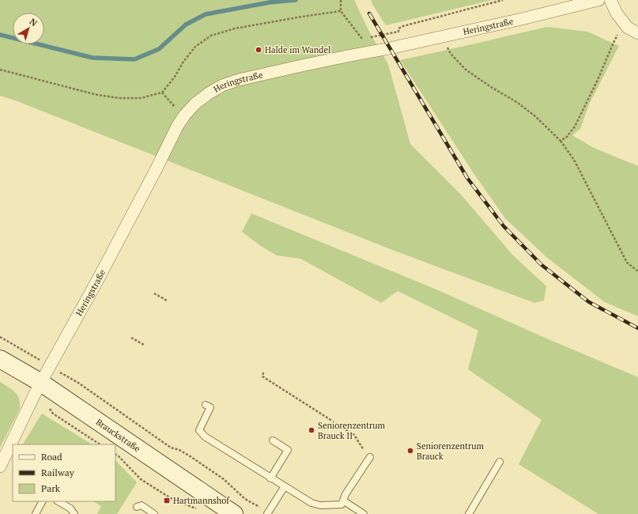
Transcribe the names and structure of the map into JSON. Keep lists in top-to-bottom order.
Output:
{
  "streets": {
    "main road": ["Brauckstraße"],
    "street": ["Heringstraße"]
  },
  "crossings": [
    ["Heringstraße", "Brauckstraße"]
  ],
  "places": {
    "other": ["Halde im Wandel", "Seniorenzentrum Brauck II", "Seniorenzentrum Brauck"],
    "transit": ["Hartmannshof"]
  },
  "legend": ["Road", "Railway", "Park"],
  "north": "top right"
}
